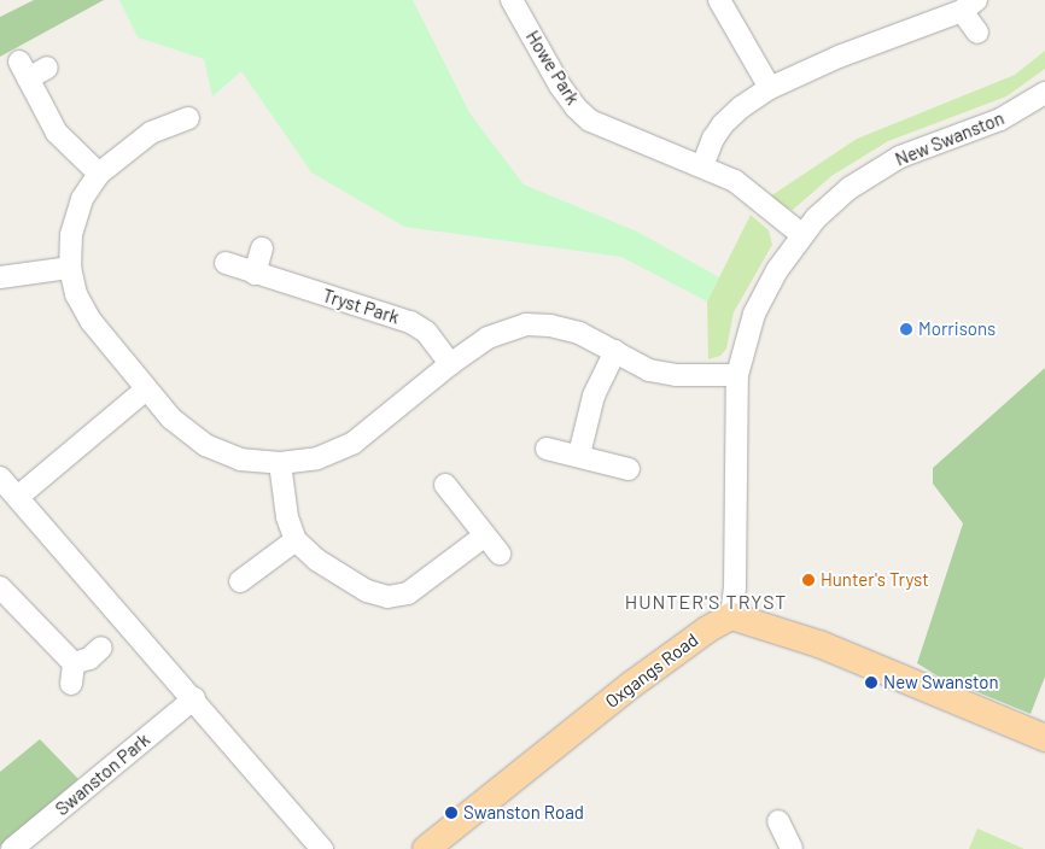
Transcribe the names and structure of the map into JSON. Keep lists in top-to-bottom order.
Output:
{
  "streets": {
    "main road": ["Oxgangs Road"],
    "street": [
      "Howe Park",
      "New Swanston",
      "Tryst Park",
      "Swanston Park"
    ]
  },
  "crossings": [
    ["Howe Park", "New Swanston"],
    ["New Swanston", "Oxgangs Road"]
  ],
  "districts": ["HUNTER'S TRYST"],
  "places": [
    "Morrisons",
    "Hunter's Tryst",
    "New Swanston",
    "Swanston Road"
  ]
}
